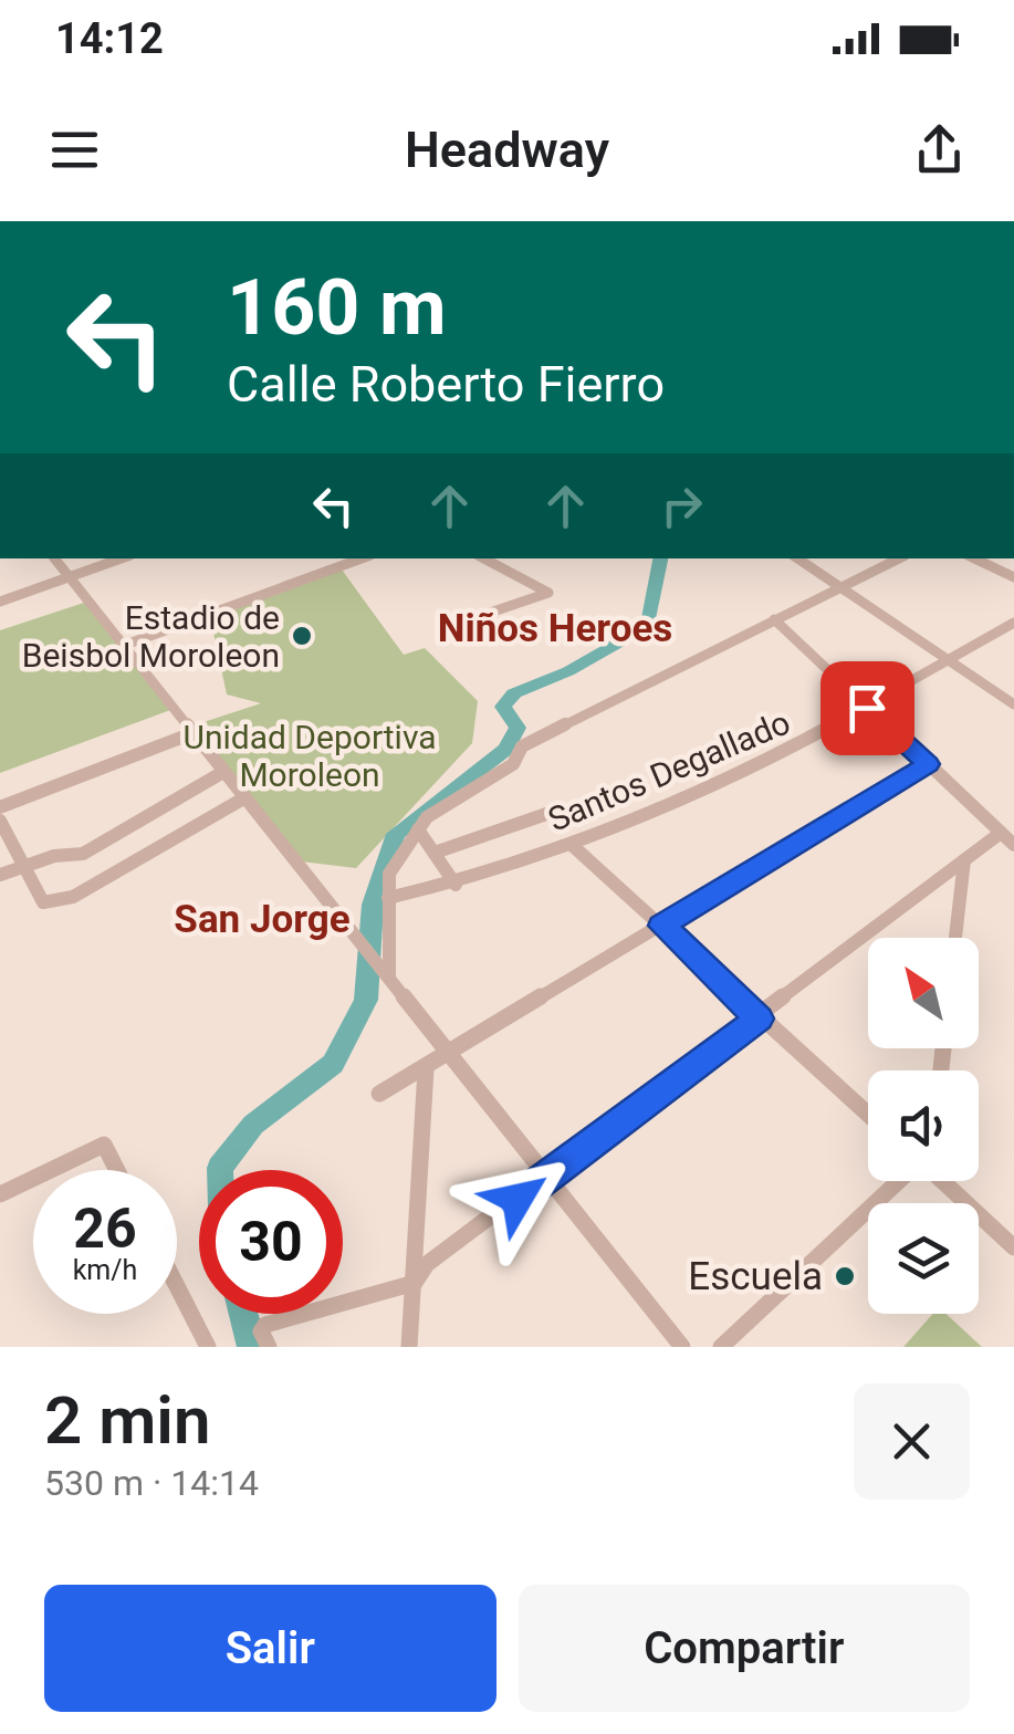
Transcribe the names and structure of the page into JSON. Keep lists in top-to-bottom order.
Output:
{
  "streets": {
    "street": ["Santos Degallado"]
  },
  "districts": ["Niños Heroes", "San Jorge"],
  "parks": ["Unidad Deportiva Moroleon"],
  "places": ["Estadio de Beisbol Moroleon", "Escuela"],
  "north": "top left",
  "page": {
    "status": "14:12",
    "header": "Headway",
    "turn": ["160 m", "Calle Roberto Fierro"],
    "speed": "26 km/h",
    "limit": "30",
    "heading": ["2 min", "530 m · 14:14"],
    "buttons": ["Salir", "Compartir"]
  }
}
